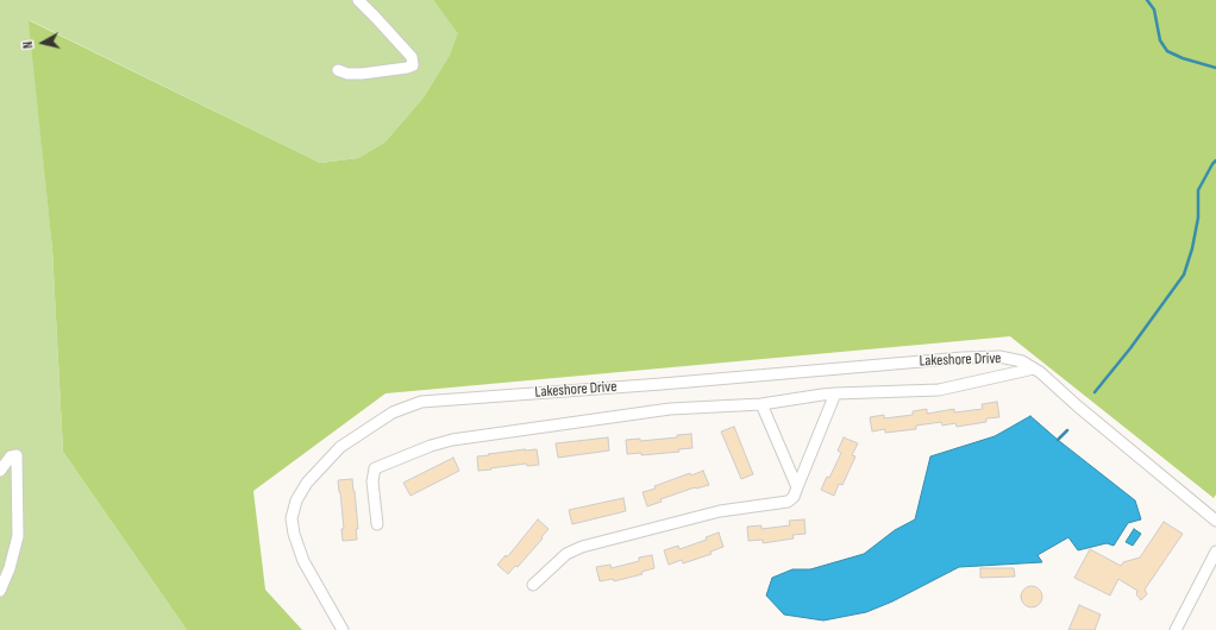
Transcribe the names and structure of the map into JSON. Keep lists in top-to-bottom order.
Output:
{
  "streets": {
    "street": ["Lakeshore Drive"]
  },
  "north": "left"
}
